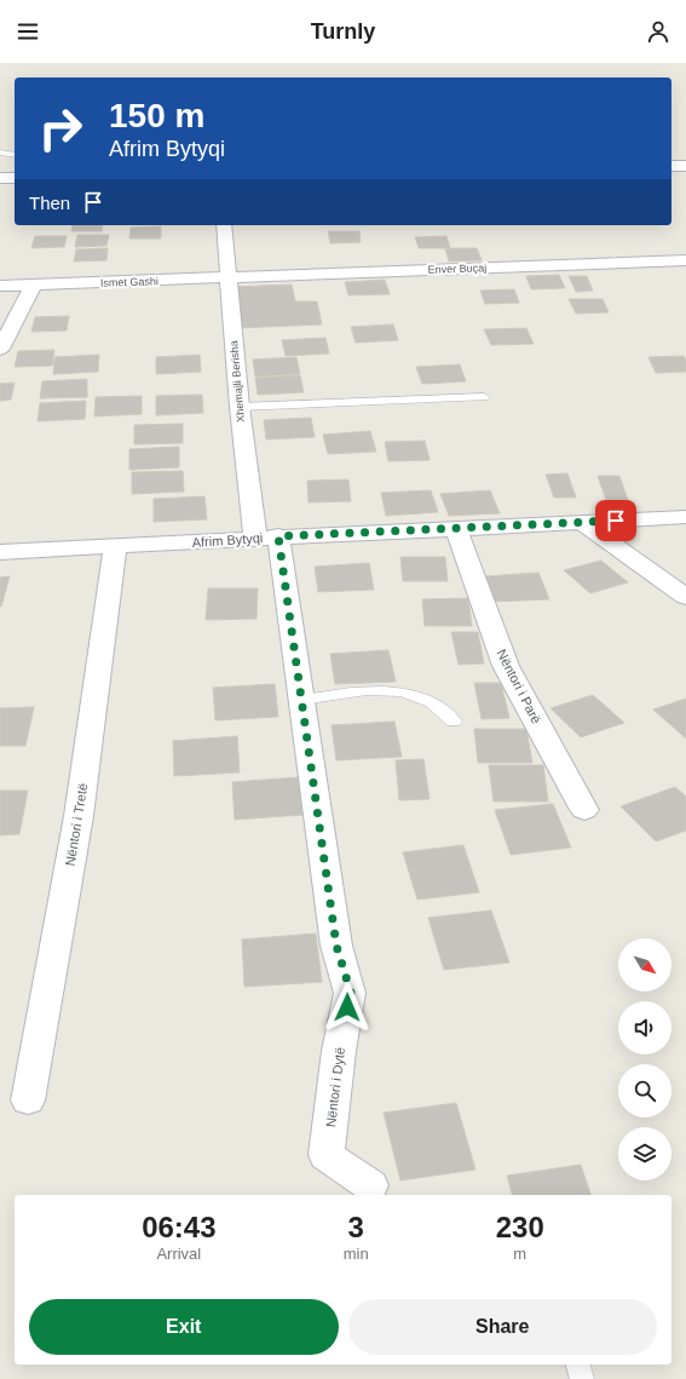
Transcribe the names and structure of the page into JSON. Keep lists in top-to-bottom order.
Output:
{
  "streets": {
    "street": [
      "Enver Buçaj",
      "Ismet Gashi",
      "Xhemajli Berisha",
      "Afrim Bytyqi",
      "Nëntori i Parë",
      "Nëntori i Tretë",
      "Nëntori i Dytë"
    ]
  },
  "crossings": [
    ["Enver Buçaj", "Ismet Gashi"],
    ["Enver Buçaj", "Xhemajli Berisha"],
    ["Ismet Gashi", "Xhemajli Berisha"],
    ["Xhemajli Berisha", "Afrim Bytyqi"],
    ["Xhemajli Berisha", "Nëntori i Dytë"],
    ["Afrim Bytyqi", "Nëntori i Parë"],
    ["Afrim Bytyqi", "Nëntori i Tretë"],
    ["Afrim Bytyqi", "Nëntori i Dytë"]
  ],
  "north": "bottom right",
  "page": {
    "header": "Turnly",
    "turn": ["150 m", "Afrim Bytyqi"],
    "then": "Then",
    "eta": [
      "06:43",
      "Arrival",
      "3",
      "min",
      "230",
      "m"
    ],
    "buttons": ["Exit", "Share"]
  }
}
